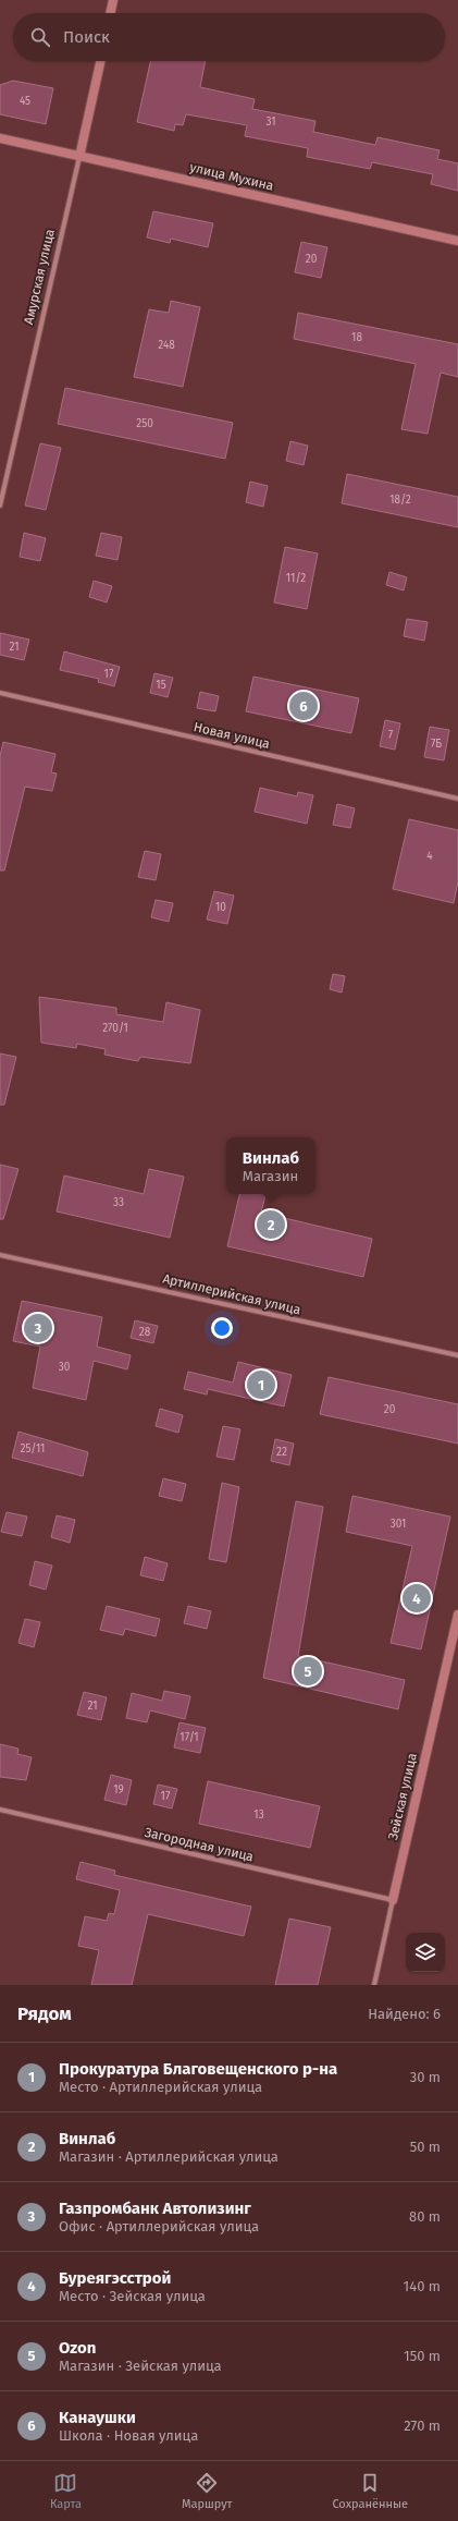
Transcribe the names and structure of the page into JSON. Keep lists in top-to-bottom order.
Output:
{
  "streets": {
    "main road": ["улица Мухина", "Амурская улица", "Зейская улица"],
    "street": ["Новая улица", "Артиллерийская улица", "Загородная улица"]
  },
  "crossings": [
    ["улица Мухина", "Амурская улица"],
    ["Зейская улица", "Загородная улица"]
  ],
  "house_numbers": [
    "45",
    "31",
    "20",
    "18",
    "248",
    "250",
    "18/2",
    "11/2",
    "21",
    "17",
    "15",
    "7",
    "7Б",
    "4",
    "10",
    "270/1",
    "33",
    "28",
    "30",
    "20",
    "25/11",
    "22",
    "301",
    "21",
    "17/1",
    "19",
    "17",
    "13"
  ],
  "page": {
    "search": "Поиск",
    "pins": [
      "6",
      "2",
      "3",
      "1",
      "4",
      "5"
    ],
    "popup": ["Винлаб", "Магазин"],
    "heading": ["Рядом", "Найдено: 6"],
    "list": [
      {
        "mark": "1",
        "name": "Прокуратура Благовещенского р-на",
        "note": "Место · Артиллерийская улица",
        "value": "30 m"
      },
      {
        "mark": "2",
        "name": "Винлаб",
        "note": "Магазин · Артиллерийская улица",
        "value": "50 m"
      },
      {
        "mark": "3",
        "name": "Газпромбанк Автолизинг",
        "note": "Офис · Артиллерийская улица",
        "value": "80 m"
      },
      {
        "mark": "4",
        "name": "Буреягэсстрой",
        "note": "Место · Зейская улица",
        "value": "140 m"
      },
      {
        "mark": "5",
        "name": "Ozon",
        "note": "Магазин · Зейская улица",
        "value": "150 m"
      },
      {
        "mark": "6",
        "name": "Канаушки",
        "note": "Школа · Новая улица",
        "value": "270 m"
      }
    ],
    "nav": ["Карта", "Маршрут", "Сохранённые"]
  }
}
